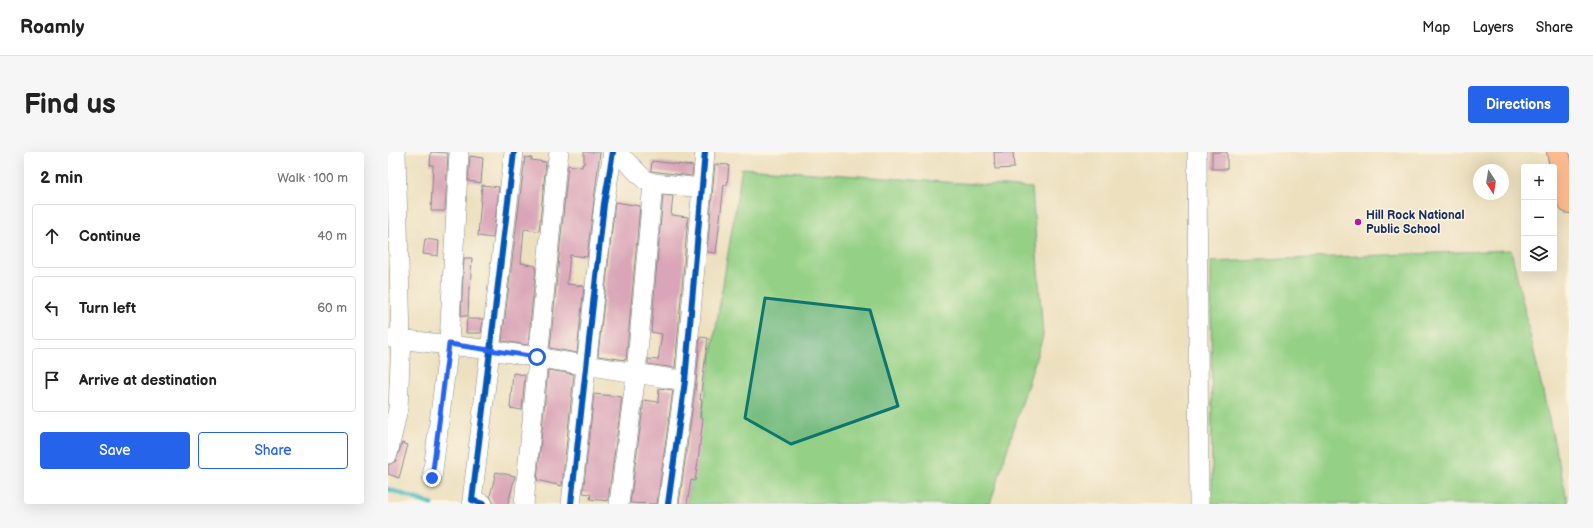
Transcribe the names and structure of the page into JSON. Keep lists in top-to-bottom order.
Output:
{
  "places": ["Hill Rock National Public School"],
  "north": "bottom",
  "page": {
    "header": "Roamly",
    "nav": ["Map", "Layers", "Share"],
    "buttons": [
      "Directions",
      ["Save", "Share"]
    ],
    "title": "Find us",
    "heading": ["2 min", "Walk · 100 m"],
    "map_buttons": ["+", "−"],
    "list": [
      ["Continue", "40 m"],
      ["Turn left", "60 m"],
      "Arrive at destination"
    ]
  }
}
